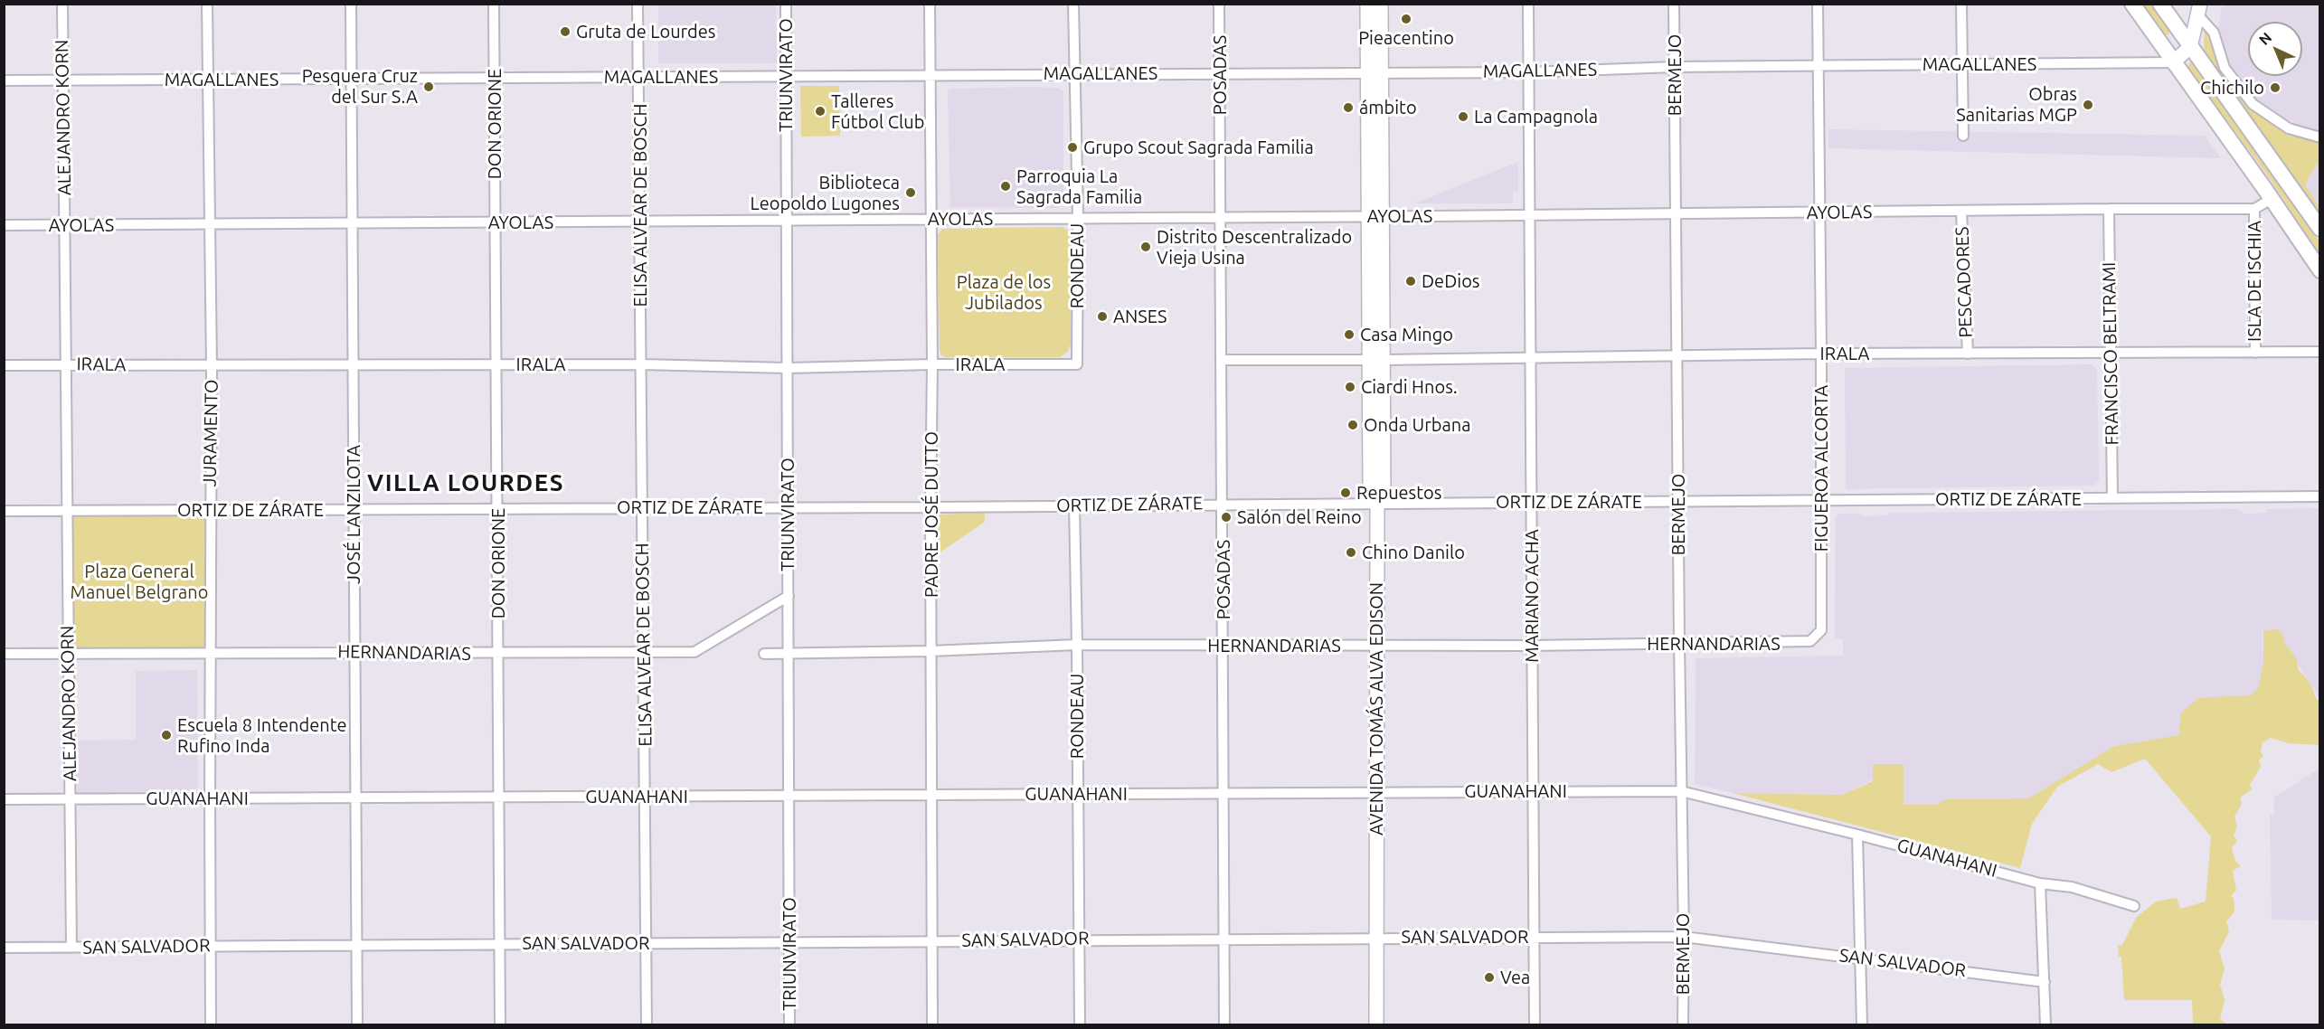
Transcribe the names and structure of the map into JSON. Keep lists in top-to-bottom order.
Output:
{
  "streets": {
    "main road": ["AVENIDA TOMÁS ALVA EDISON"],
    "street": [
      "MAGALLANES",
      "TRIUNVIRATO",
      "POSADAS",
      "BERMEJO",
      "ALEJANDRO KORN",
      "DON ORIONE",
      "ELISA ALVEAR DE BOSCH",
      "AYOLAS",
      "RONDEAU",
      "ISLA DE ISCHIA",
      "PESCADORES",
      "IRALA",
      "FRANCISCO BELTRAMI",
      "JURAMENTO",
      "FIGUEROA ALCORTA",
      "ORTIZ DE ZÁRATE",
      "JOSÉ LANZILOTA",
      "PADRE JOSÉ DUTTO",
      "MARIANO ACHA",
      "HERNANDARIAS",
      "GUANAHANI",
      "SAN SALVADOR"
    ]
  },
  "crossings": [
    ["MAGALLANES", "TRIUNVIRATO"],
    ["MAGALLANES", "POSADAS"],
    ["MAGALLANES", "BERMEJO"],
    ["MAGALLANES", "ALEJANDRO KORN"],
    ["MAGALLANES", "DON ORIONE"],
    ["MAGALLANES", "ELISA ALVEAR DE BOSCH"],
    ["MAGALLANES", "RONDEAU"],
    ["MAGALLANES", "JURAMENTO"],
    ["MAGALLANES", "FIGUEROA ALCORTA"],
    ["MAGALLANES", "JOSÉ LANZILOTA"],
    ["MAGALLANES", "PADRE JOSÉ DUTTO"],
    ["MAGALLANES", "MARIANO ACHA"],
    ["MAGALLANES", "AVENIDA TOMÁS ALVA EDISON"],
    ["TRIUNVIRATO", "AYOLAS"],
    ["TRIUNVIRATO", "IRALA"],
    ["TRIUNVIRATO", "ORTIZ DE ZÁRATE"],
    ["TRIUNVIRATO", "HERNANDARIAS"],
    ["TRIUNVIRATO", "GUANAHANI"],
    ["TRIUNVIRATO", "SAN SALVADOR"],
    ["POSADAS", "AYOLAS"],
    ["POSADAS", "IRALA"],
    ["POSADAS", "ORTIZ DE ZÁRATE"],
    ["POSADAS", "HERNANDARIAS"],
    ["POSADAS", "GUANAHANI"],
    ["POSADAS", "SAN SALVADOR"],
    ["BERMEJO", "AYOLAS"],
    ["BERMEJO", "IRALA"],
    ["BERMEJO", "ORTIZ DE ZÁRATE"],
    ["BERMEJO", "HERNANDARIAS"],
    ["BERMEJO", "GUANAHANI"],
    ["BERMEJO", "SAN SALVADOR"],
    ["ALEJANDRO KORN", "AYOLAS"],
    ["ALEJANDRO KORN", "IRALA"],
    ["ALEJANDRO KORN", "ORTIZ DE ZÁRATE"],
    ["ALEJANDRO KORN", "HERNANDARIAS"],
    ["ALEJANDRO KORN", "GUANAHANI"],
    ["ALEJANDRO KORN", "SAN SALVADOR"],
    ["DON ORIONE", "AYOLAS"],
    ["DON ORIONE", "IRALA"],
    ["DON ORIONE", "ORTIZ DE ZÁRATE"],
    ["DON ORIONE", "HERNANDARIAS"],
    ["DON ORIONE", "GUANAHANI"],
    ["DON ORIONE", "SAN SALVADOR"],
    ["ELISA ALVEAR DE BOSCH", "AYOLAS"],
    ["ELISA ALVEAR DE BOSCH", "IRALA"],
    ["ELISA ALVEAR DE BOSCH", "ORTIZ DE ZÁRATE"],
    ["ELISA ALVEAR DE BOSCH", "HERNANDARIAS"],
    ["ELISA ALVEAR DE BOSCH", "GUANAHANI"],
    ["ELISA ALVEAR DE BOSCH", "SAN SALVADOR"],
    ["AYOLAS", "RONDEAU"],
    ["AYOLAS", "ISLA DE ISCHIA"],
    ["AYOLAS", "PESCADORES"],
    ["AYOLAS", "FRANCISCO BELTRAMI"],
    ["AYOLAS", "JURAMENTO"],
    ["AYOLAS", "FIGUEROA ALCORTA"],
    ["AYOLAS", "JOSÉ LANZILOTA"],
    ["AYOLAS", "PADRE JOSÉ DUTTO"],
    ["AYOLAS", "MARIANO ACHA"],
    ["AYOLAS", "AVENIDA TOMÁS ALVA EDISON"],
    ["RONDEAU", "IRALA"],
    ["RONDEAU", "ORTIZ DE ZÁRATE"],
    ["RONDEAU", "HERNANDARIAS"],
    ["RONDEAU", "GUANAHANI"],
    ["RONDEAU", "SAN SALVADOR"],
    ["ISLA DE ISCHIA", "IRALA"],
    ["PESCADORES", "IRALA"],
    ["IRALA", "FRANCISCO BELTRAMI"],
    ["IRALA", "JURAMENTO"],
    ["IRALA", "FIGUEROA ALCORTA"],
    ["IRALA", "JOSÉ LANZILOTA"],
    ["IRALA", "PADRE JOSÉ DUTTO"],
    ["IRALA", "MARIANO ACHA"],
    ["IRALA", "AVENIDA TOMÁS ALVA EDISON"],
    ["FRANCISCO BELTRAMI", "ORTIZ DE ZÁRATE"],
    ["JURAMENTO", "ORTIZ DE ZÁRATE"],
    ["JURAMENTO", "HERNANDARIAS"],
    ["JURAMENTO", "GUANAHANI"],
    ["JURAMENTO", "SAN SALVADOR"],
    ["FIGUEROA ALCORTA", "ORTIZ DE ZÁRATE"],
    ["FIGUEROA ALCORTA", "HERNANDARIAS"],
    ["ORTIZ DE ZÁRATE", "JOSÉ LANZILOTA"],
    ["ORTIZ DE ZÁRATE", "PADRE JOSÉ DUTTO"],
    ["ORTIZ DE ZÁRATE", "MARIANO ACHA"],
    ["ORTIZ DE ZÁRATE", "AVENIDA TOMÁS ALVA EDISON"],
    ["JOSÉ LANZILOTA", "HERNANDARIAS"],
    ["JOSÉ LANZILOTA", "GUANAHANI"],
    ["JOSÉ LANZILOTA", "SAN SALVADOR"],
    ["PADRE JOSÉ DUTTO", "HERNANDARIAS"],
    ["PADRE JOSÉ DUTTO", "GUANAHANI"],
    ["PADRE JOSÉ DUTTO", "SAN SALVADOR"],
    ["MARIANO ACHA", "HERNANDARIAS"],
    ["MARIANO ACHA", "GUANAHANI"],
    ["MARIANO ACHA", "SAN SALVADOR"],
    ["HERNANDARIAS", "AVENIDA TOMÁS ALVA EDISON"],
    ["AVENIDA TOMÁS ALVA EDISON", "GUANAHANI"],
    ["AVENIDA TOMÁS ALVA EDISON", "SAN SALVADOR"]
  ],
  "districts": ["VILLA LOURDES"],
  "parks": ["Plaza de los Jubilados", "Plaza General Manuel Belgrano"],
  "places": [
    "Pieacentino",
    "Gruta de Lourdes",
    "Pesquera Cruz del Sur S.A",
    "Chichilo",
    "Obras Sanitarias MGP",
    "ámbito",
    "Talleres Fútbol Club",
    "La Campagnola",
    "Grupo Scout Sagrada Familia",
    "Parroquia La Sagrada Familia",
    "Biblioteca Leopoldo Lugones",
    "Distrito Descentralizado Vieja Usina",
    "DeDios",
    "ANSES",
    "Casa Mingo",
    "Ciardi Hnos.",
    "Onda Urbana",
    "Repuestos",
    "Salón del Reino",
    "Chino Danilo",
    "Escuela 8 Intendente Rufino Inda",
    "Vea"
  ],
  "north": "top left"
}
